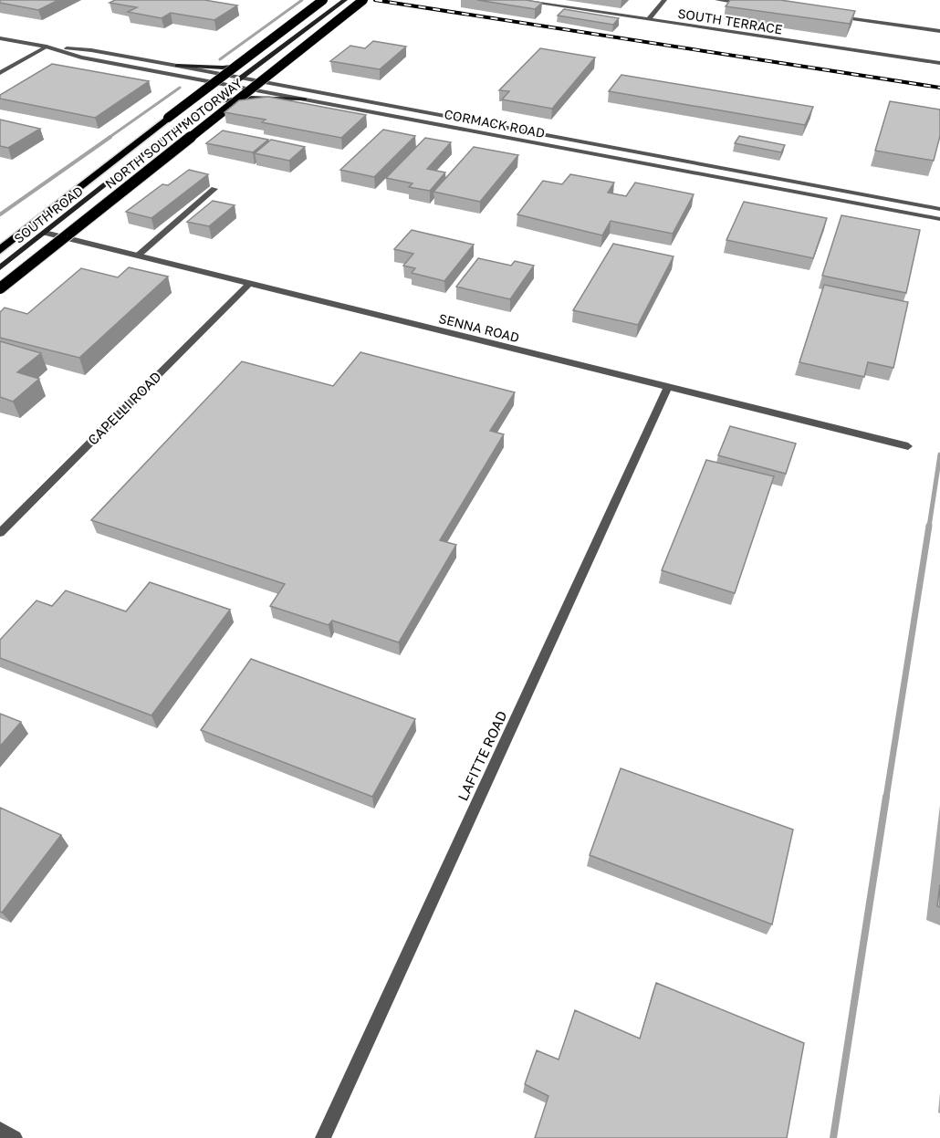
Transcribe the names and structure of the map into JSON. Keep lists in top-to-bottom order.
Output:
{
  "streets": {
    "highway": ["NORTH SOUTH MOTORWAY"],
    "main road": ["SOUTH ROAD"],
    "street": [
      "SOUTH TERRACE",
      "CORMACK ROAD",
      "SENNA ROAD",
      "CAPELLI ROAD",
      "LAFITTE ROAD"
    ]
  },
  "crossings": [
    ["CORMACK ROAD", "SOUTH ROAD"],
    ["SOUTH ROAD", "SENNA ROAD"],
    ["SENNA ROAD", "CAPELLI ROAD"],
    ["SENNA ROAD", "LAFITTE ROAD"]
  ]
}
